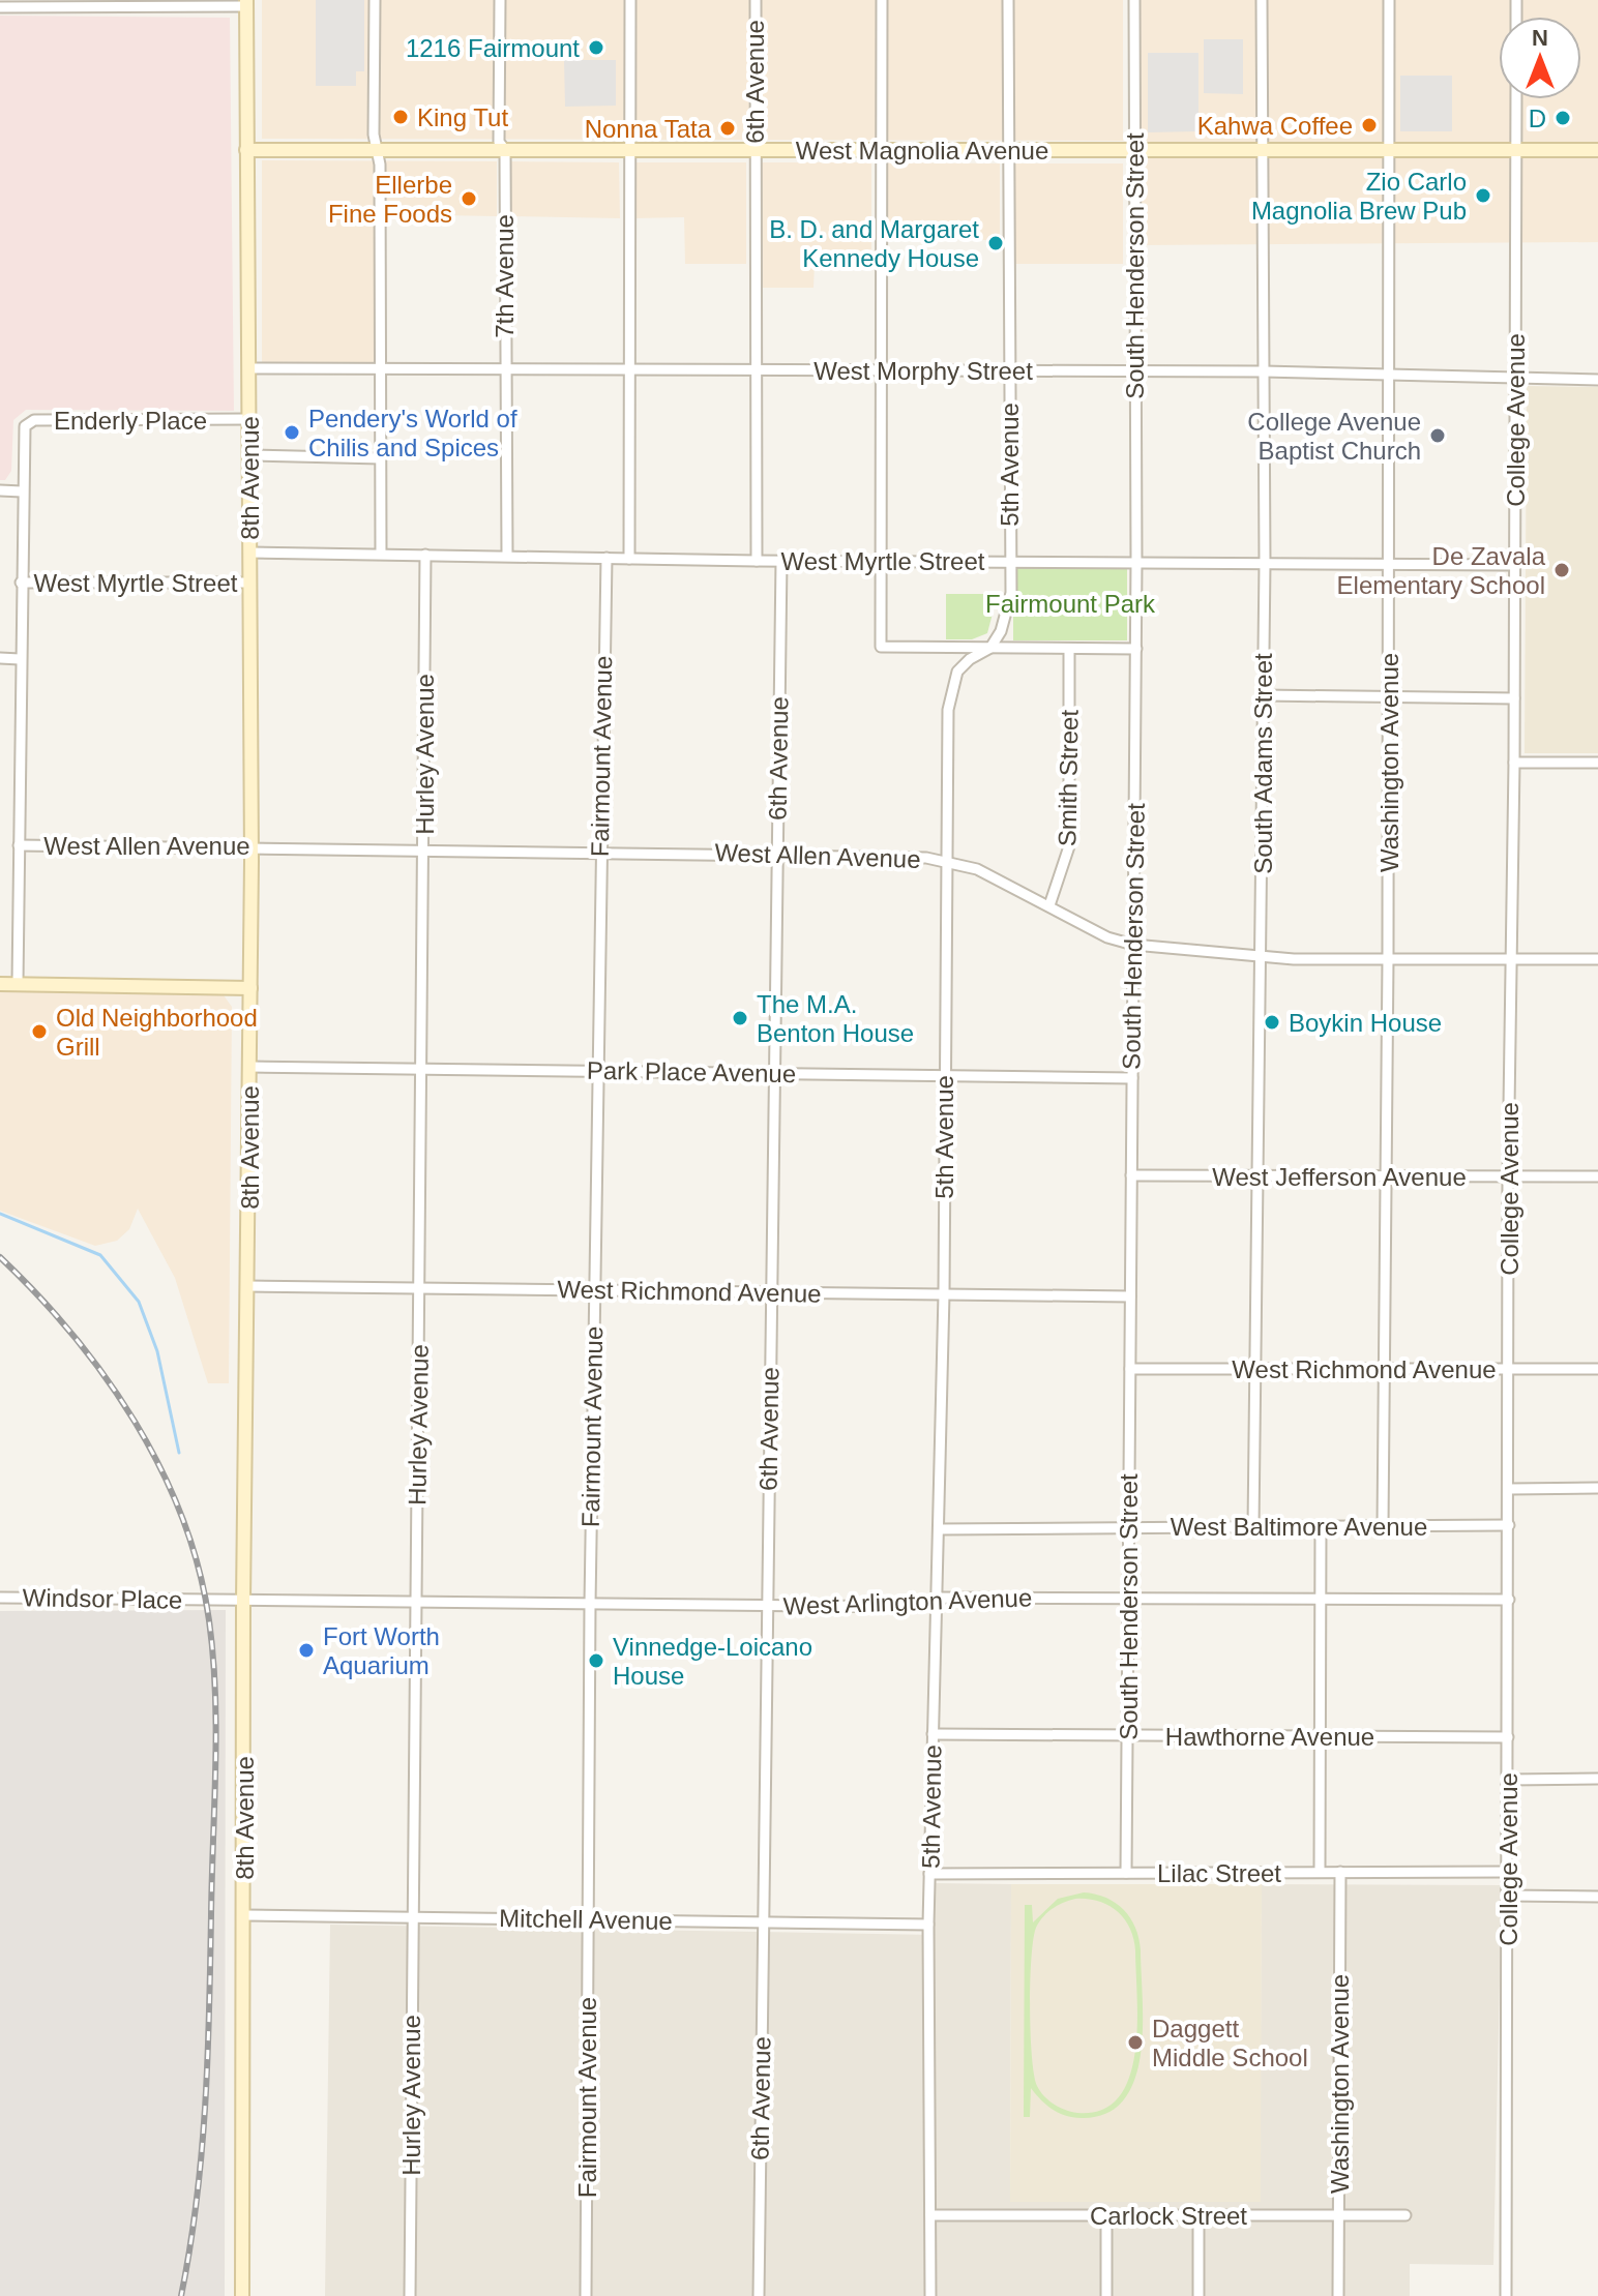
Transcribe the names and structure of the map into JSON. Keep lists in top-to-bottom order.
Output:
{
  "streets": {
    "main road": ["West Magnolia Avenue", "8th Avenue"],
    "street": [
      "6th Avenue",
      "South Henderson Street",
      "7th Avenue",
      "West Morphy Street",
      "Enderly Place",
      "College Avenue",
      "5th Avenue",
      "West Myrtle Street",
      "Hurley Avenue",
      "Fairmount Avenue",
      "Washington Avenue",
      "South Adams Street",
      "Smith Street",
      "West Allen Avenue",
      "Park Place Avenue",
      "West Jefferson Avenue",
      "West Richmond Avenue",
      "West Baltimore Avenue",
      "Windsor Place",
      "West Arlington Avenue",
      "Hawthorne Avenue",
      "Lilac Street",
      "Mitchell Avenue",
      "Carlock Street"
    ]
  },
  "crossings": [
    ["6th Avenue", "West Magnolia Avenue"],
    ["6th Avenue", "West Morphy Street"],
    ["6th Avenue", "West Myrtle Street"],
    ["6th Avenue", "West Allen Avenue"],
    ["6th Avenue", "Park Place Avenue"],
    ["6th Avenue", "West Richmond Avenue"],
    ["6th Avenue", "West Arlington Avenue"],
    ["6th Avenue", "Mitchell Avenue"],
    ["West Magnolia Avenue", "South Henderson Street"],
    ["West Magnolia Avenue", "7th Avenue"],
    ["West Magnolia Avenue", "College Avenue"],
    ["West Magnolia Avenue", "5th Avenue"],
    ["West Magnolia Avenue", "8th Avenue"],
    ["West Magnolia Avenue", "Washington Avenue"],
    ["West Magnolia Avenue", "South Adams Street"],
    ["South Henderson Street", "West Morphy Street"],
    ["South Henderson Street", "West Myrtle Street"],
    ["South Henderson Street", "West Allen Avenue"],
    ["South Henderson Street", "Park Place Avenue"],
    ["South Henderson Street", "West Jefferson Avenue"],
    ["South Henderson Street", "West Richmond Avenue"],
    ["South Henderson Street", "West Baltimore Avenue"],
    ["South Henderson Street", "West Arlington Avenue"],
    ["South Henderson Street", "Hawthorne Avenue"],
    ["South Henderson Street", "Lilac Street"],
    ["7th Avenue", "West Morphy Street"],
    ["7th Avenue", "West Myrtle Street"],
    ["West Morphy Street", "College Avenue"],
    ["West Morphy Street", "5th Avenue"],
    ["West Morphy Street", "8th Avenue"],
    ["West Morphy Street", "Washington Avenue"],
    ["West Morphy Street", "South Adams Street"],
    ["Enderly Place", "8th Avenue"],
    ["Enderly Place", "West Myrtle Street"],
    ["Enderly Place", "West Allen Avenue"],
    ["College Avenue", "West Myrtle Street"],
    ["College Avenue", "West Allen Avenue"],
    ["College Avenue", "West Jefferson Avenue"],
    ["College Avenue", "West Richmond Avenue"],
    ["College Avenue", "West Baltimore Avenue"],
    ["College Avenue", "West Arlington Avenue"],
    ["College Avenue", "Hawthorne Avenue"],
    ["College Avenue", "Lilac Street"],
    ["5th Avenue", "West Myrtle Street"],
    ["5th Avenue", "West Allen Avenue"],
    ["5th Avenue", "Park Place Avenue"],
    ["5th Avenue", "West Richmond Avenue"],
    ["5th Avenue", "West Baltimore Avenue"],
    ["5th Avenue", "West Arlington Avenue"],
    ["5th Avenue", "Hawthorne Avenue"],
    ["5th Avenue", "Lilac Street"],
    ["5th Avenue", "Mitchell Avenue"],
    ["5th Avenue", "Carlock Street"],
    ["8th Avenue", "West Myrtle Street"],
    ["8th Avenue", "West Allen Avenue"],
    ["8th Avenue", "Park Place Avenue"],
    ["8th Avenue", "West Richmond Avenue"],
    ["8th Avenue", "West Arlington Avenue"],
    ["8th Avenue", "Mitchell Avenue"],
    ["West Myrtle Street", "Hurley Avenue"],
    ["West Myrtle Street", "Fairmount Avenue"],
    ["West Myrtle Street", "Washington Avenue"],
    ["West Myrtle Street", "South Adams Street"],
    ["Hurley Avenue", "West Allen Avenue"],
    ["Hurley Avenue", "Park Place Avenue"],
    ["Hurley Avenue", "West Richmond Avenue"],
    ["Hurley Avenue", "West Arlington Avenue"],
    ["Hurley Avenue", "Mitchell Avenue"],
    ["Fairmount Avenue", "West Allen Avenue"],
    ["Fairmount Avenue", "Park Place Avenue"],
    ["Fairmount Avenue", "West Richmond Avenue"],
    ["Fairmount Avenue", "West Arlington Avenue"],
    ["Fairmount Avenue", "Mitchell Avenue"],
    ["Washington Avenue", "West Allen Avenue"],
    ["Washington Avenue", "West Jefferson Avenue"],
    ["Washington Avenue", "West Richmond Avenue"],
    ["Washington Avenue", "West Baltimore Avenue"],
    ["Washington Avenue", "Lilac Street"],
    ["Washington Avenue", "Carlock Street"],
    ["South Adams Street", "West Allen Avenue"],
    ["South Adams Street", "West Jefferson Avenue"],
    ["South Adams Street", "West Richmond Avenue"],
    ["South Adams Street", "West Baltimore Avenue"],
    ["Smith Street", "West Allen Avenue"],
    ["Windsor Place", "West Arlington Avenue"]
  ],
  "parks": ["Fairmount Park"],
  "places": [
    "1216 Fairmount",
    "King Tut",
    "D",
    "Kahwa Coffee",
    "Nonna Tata",
    "Zio Carlo Magnolia Brew Pub",
    "Ellerbe Fine Foods",
    "B. D. and Margaret Kennedy House",
    "Pendery's World of Chilis and Spices",
    "College Avenue Baptist Church",
    "De Zavala Elementary School",
    "The M.A. Benton House",
    "Boykin House",
    "Old Neighborhood Grill",
    "Fort Worth Aquarium",
    "Vinnedge-Loicano House",
    "Daggett Middle School"
  ],
  "north": "top"
}
